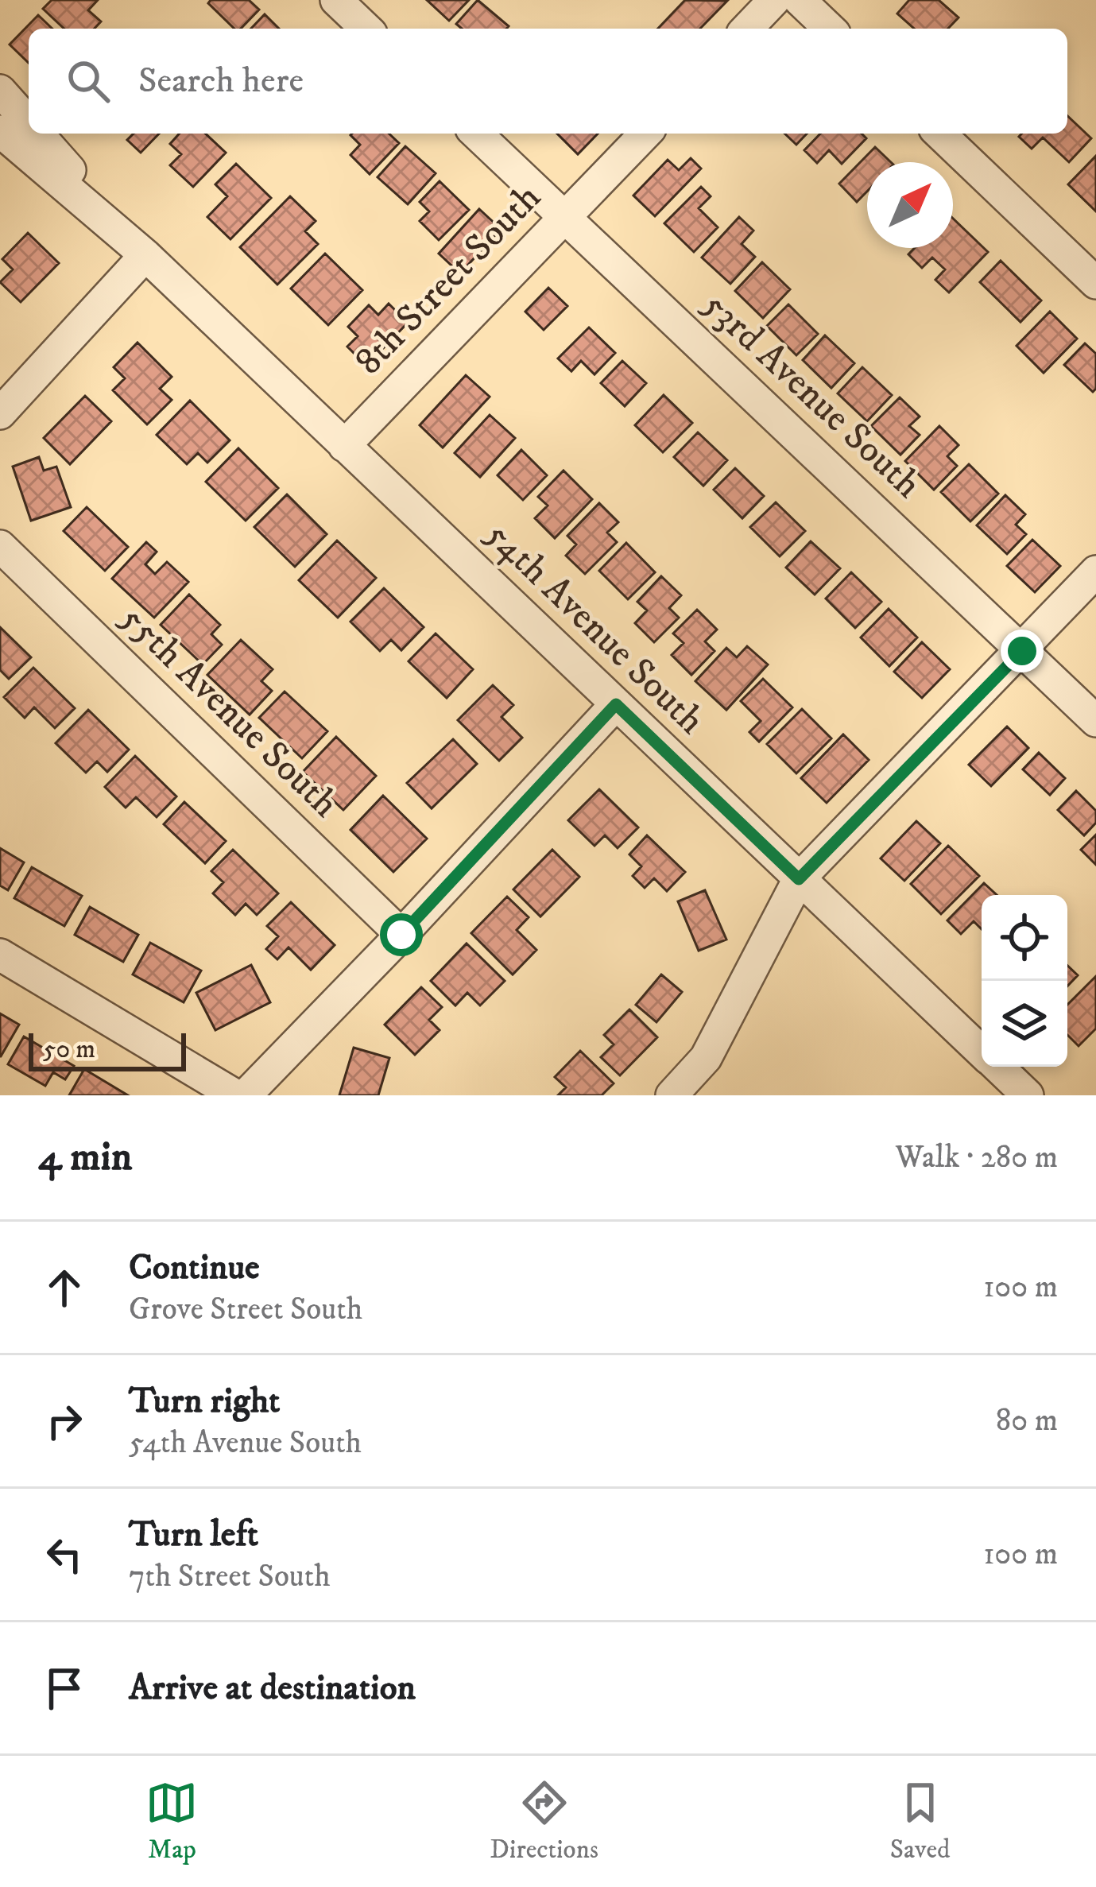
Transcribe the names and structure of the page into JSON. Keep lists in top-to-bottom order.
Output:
{
  "streets": {
    "street": [
      "8th Street South",
      "53rd Avenue South",
      "54th Avenue South",
      "55th Avenue South"
    ]
  },
  "crossings": [
    ["8th Street South", "53rd Avenue South"],
    ["8th Street South", "54th Avenue South"]
  ],
  "scale_bar": "50 m",
  "north": "top right",
  "page": {
    "search": "Search here",
    "scale": "50 m",
    "heading": ["4 min", "Walk · 280 m"],
    "list": [
      ["Continue", "Grove Street South", "100 m"],
      ["Turn right", "54th Avenue South", "80 m"],
      ["Turn left", "7th Street South", "100 m"],
      "Arrive at destination"
    ],
    "nav": ["Map", "Directions", "Saved"]
  }
}
